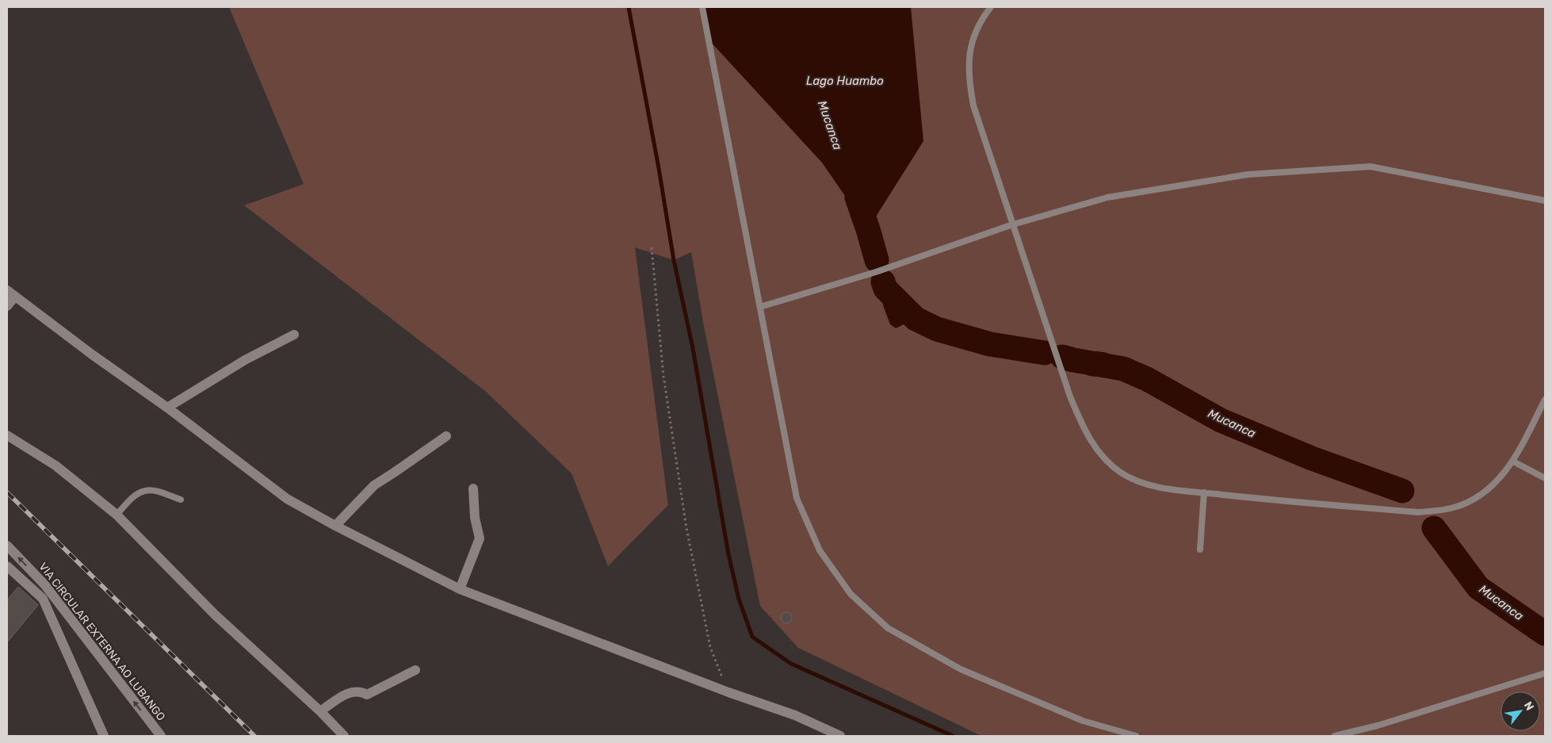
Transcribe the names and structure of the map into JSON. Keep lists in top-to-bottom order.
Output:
{
  "streets": {
    "street": ["VIA CIRCULAR EXTERNA AO LUBANGO"]
  },
  "water": ["Lago Huambo", "Mucanca"],
  "north": "top right"
}
